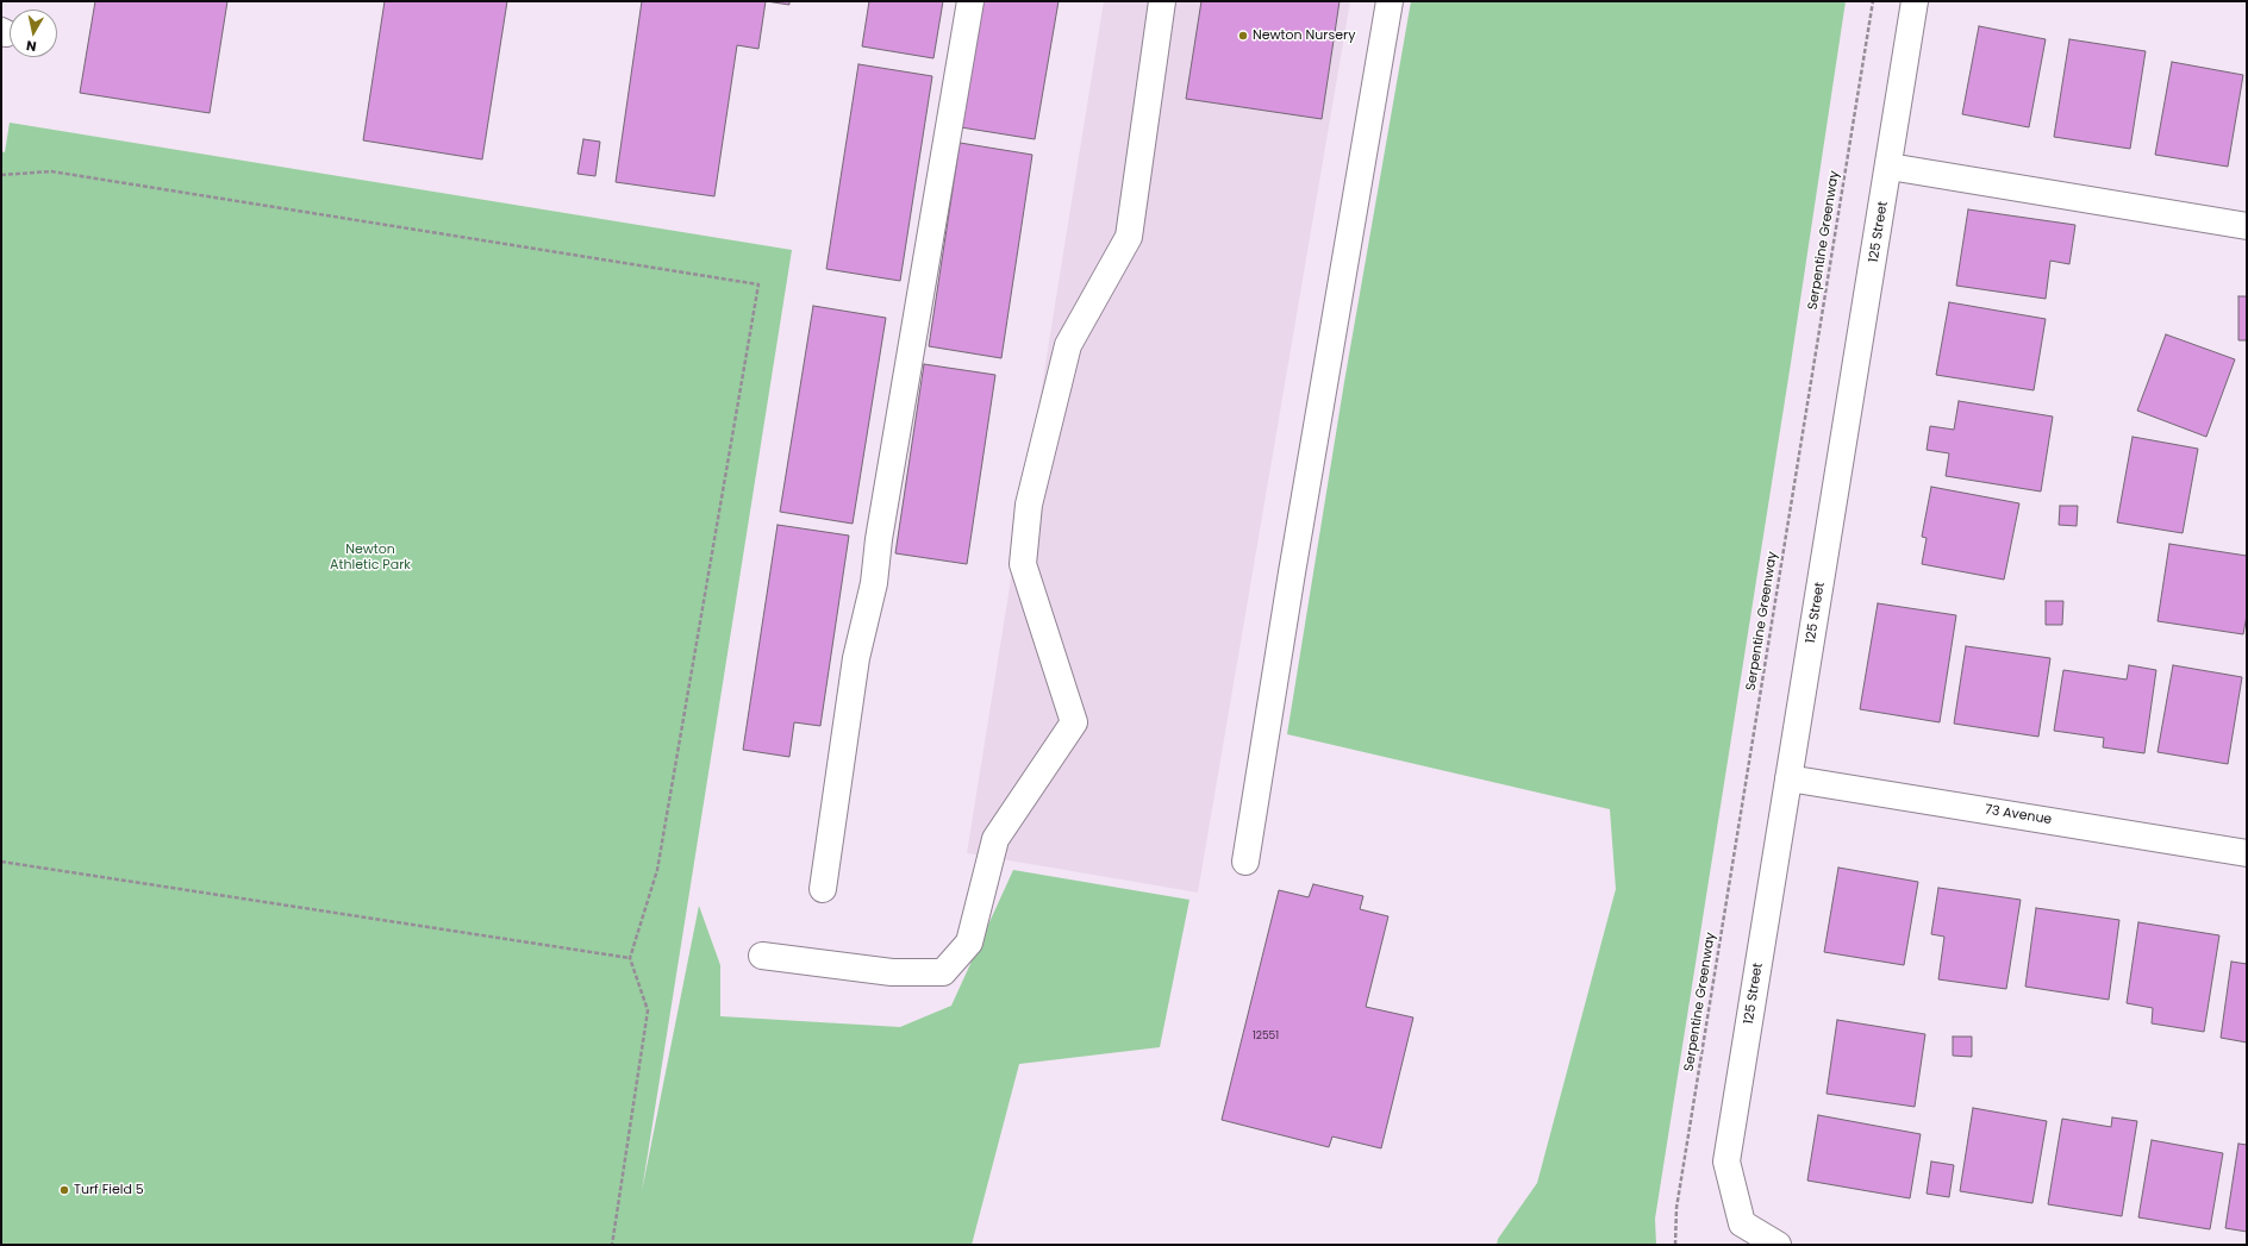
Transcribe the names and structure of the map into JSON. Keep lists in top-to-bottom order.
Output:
{
  "streets": {
    "street": ["125 Street", "73 Avenue"],
    "path": ["Serpentine Greenway"]
  },
  "crossings": [
    ["125 Street", "73 Avenue"]
  ],
  "parks": ["Newton Athletic Park"],
  "places": ["Newton Nursery", "Turf Field 5"],
  "house_numbers": ["12551"],
  "north": "bottom"
}
